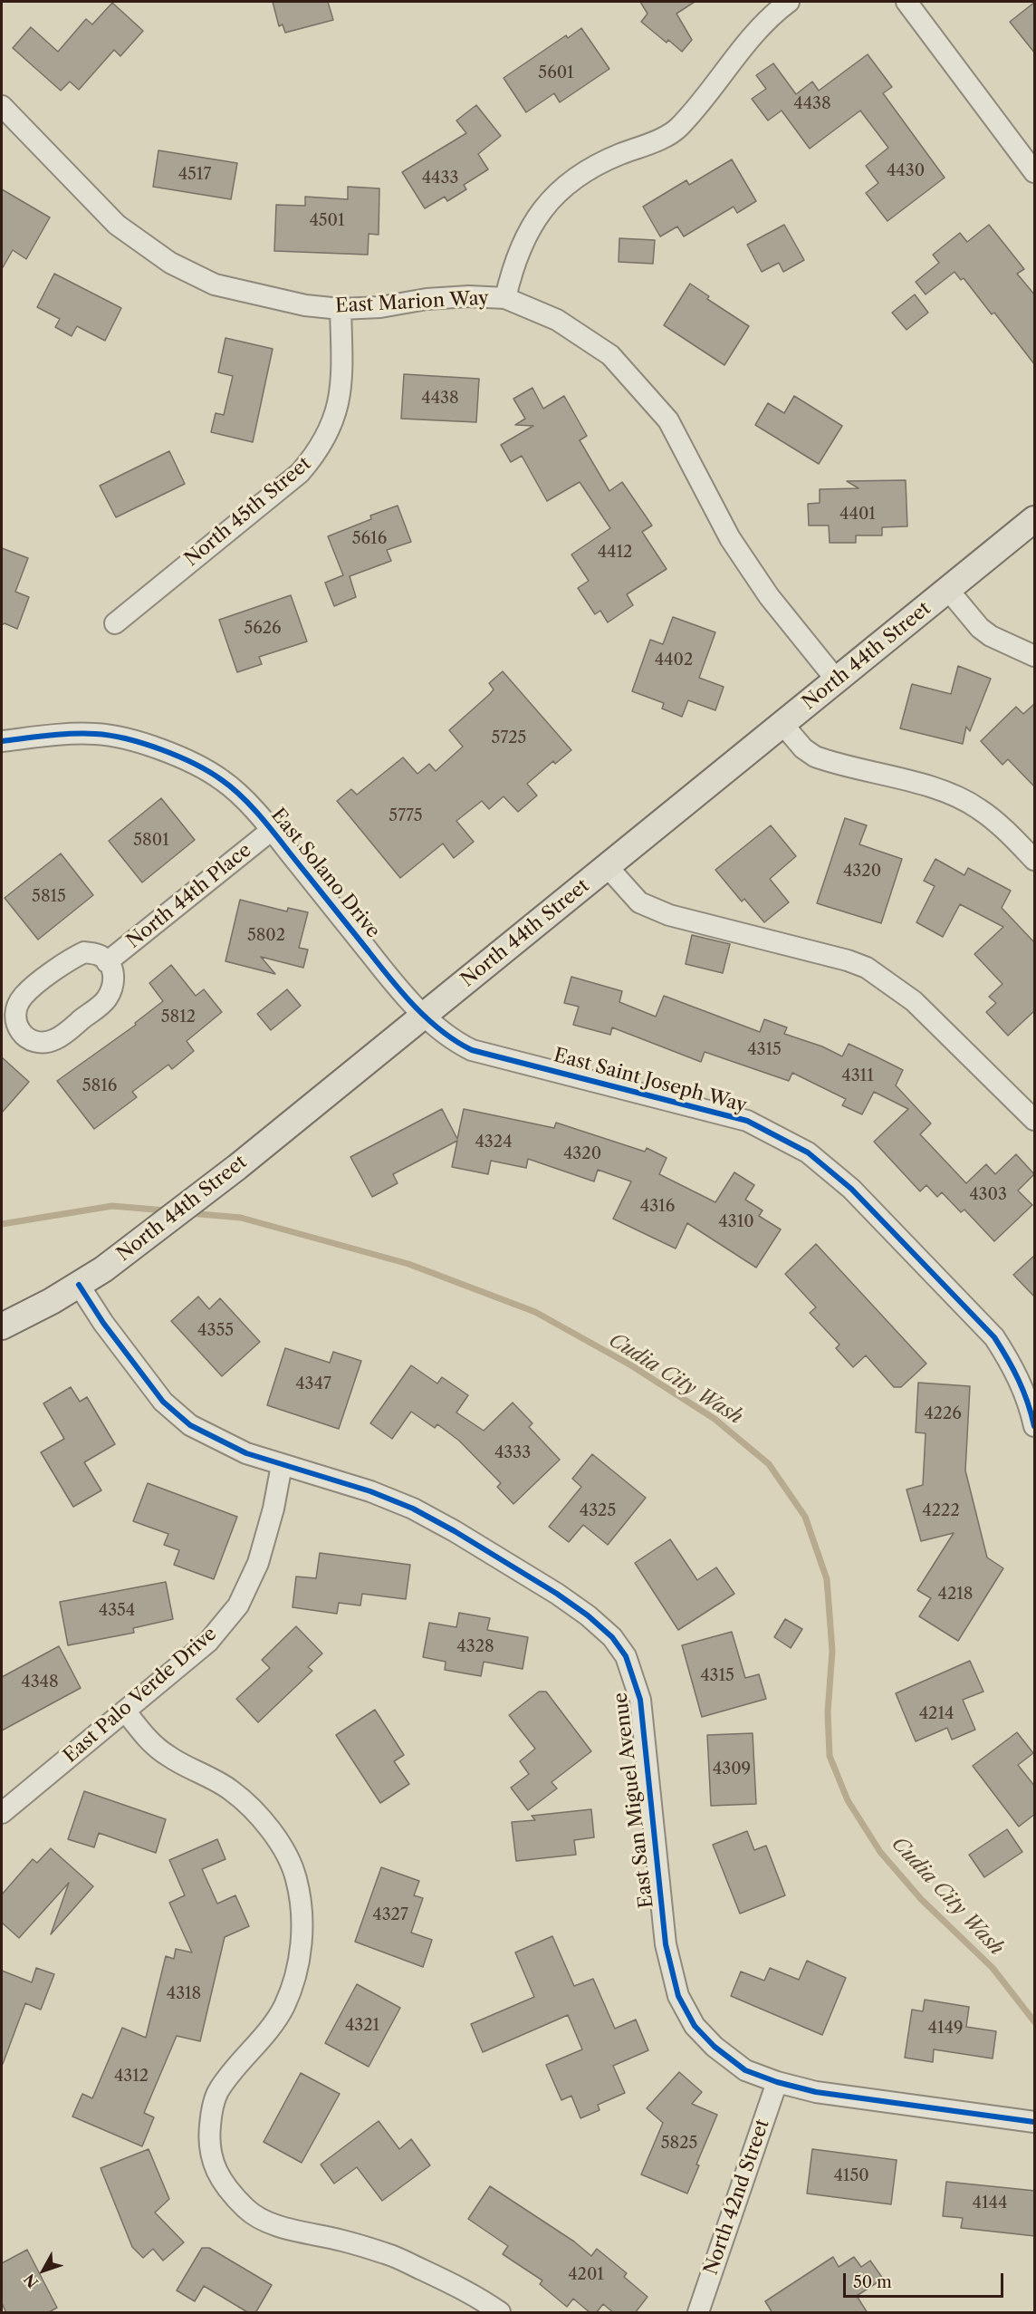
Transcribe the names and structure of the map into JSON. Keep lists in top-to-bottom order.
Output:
{
  "streets": {
    "main road": ["North 44th Street"],
    "street": [
      "East Marion Way",
      "North 45th Street",
      "East Solano Drive",
      "North 44th Place",
      "East Saint Joseph Way",
      "East Palo Verde Drive",
      "East San Miguel Avenue",
      "North 42nd Street"
    ]
  },
  "crossings": [
    ["East Marion Way", "North 45th Street"],
    ["East Marion Way", "North 44th Street"],
    ["North 44th Street", "East Solano Drive"],
    ["North 44th Street", "East Saint Joseph Way"],
    ["North 44th Street", "East San Miguel Avenue"],
    ["East Solano Drive", "North 44th Place"],
    ["East Solano Drive", "East Saint Joseph Way"],
    ["East Palo Verde Drive", "East San Miguel Avenue"],
    ["East San Miguel Avenue", "North 42nd Street"]
  ],
  "water": ["Cudia City Wash"],
  "house_numbers": [
    "5601",
    "4438",
    "4430",
    "4517",
    "4433",
    "4501",
    "4438",
    "4401",
    "5616",
    "4412",
    "5626",
    "4402",
    "5725",
    "5775",
    "5801",
    "4320",
    "5815",
    "5802",
    "5812",
    "4315",
    "4311",
    "5816",
    "4324",
    "4320",
    "4303",
    "4316",
    "4310",
    "4355",
    "4347",
    "4226",
    "4333",
    "4325",
    "4222",
    "4218",
    "4354",
    "4328",
    "4315",
    "4348",
    "4214",
    "4309",
    "4327",
    "4318",
    "4321",
    "4149",
    "4312",
    "5825",
    "4150",
    "4144",
    "4201"
  ],
  "scale_bar": "50 m",
  "north": "bottom left"
}
